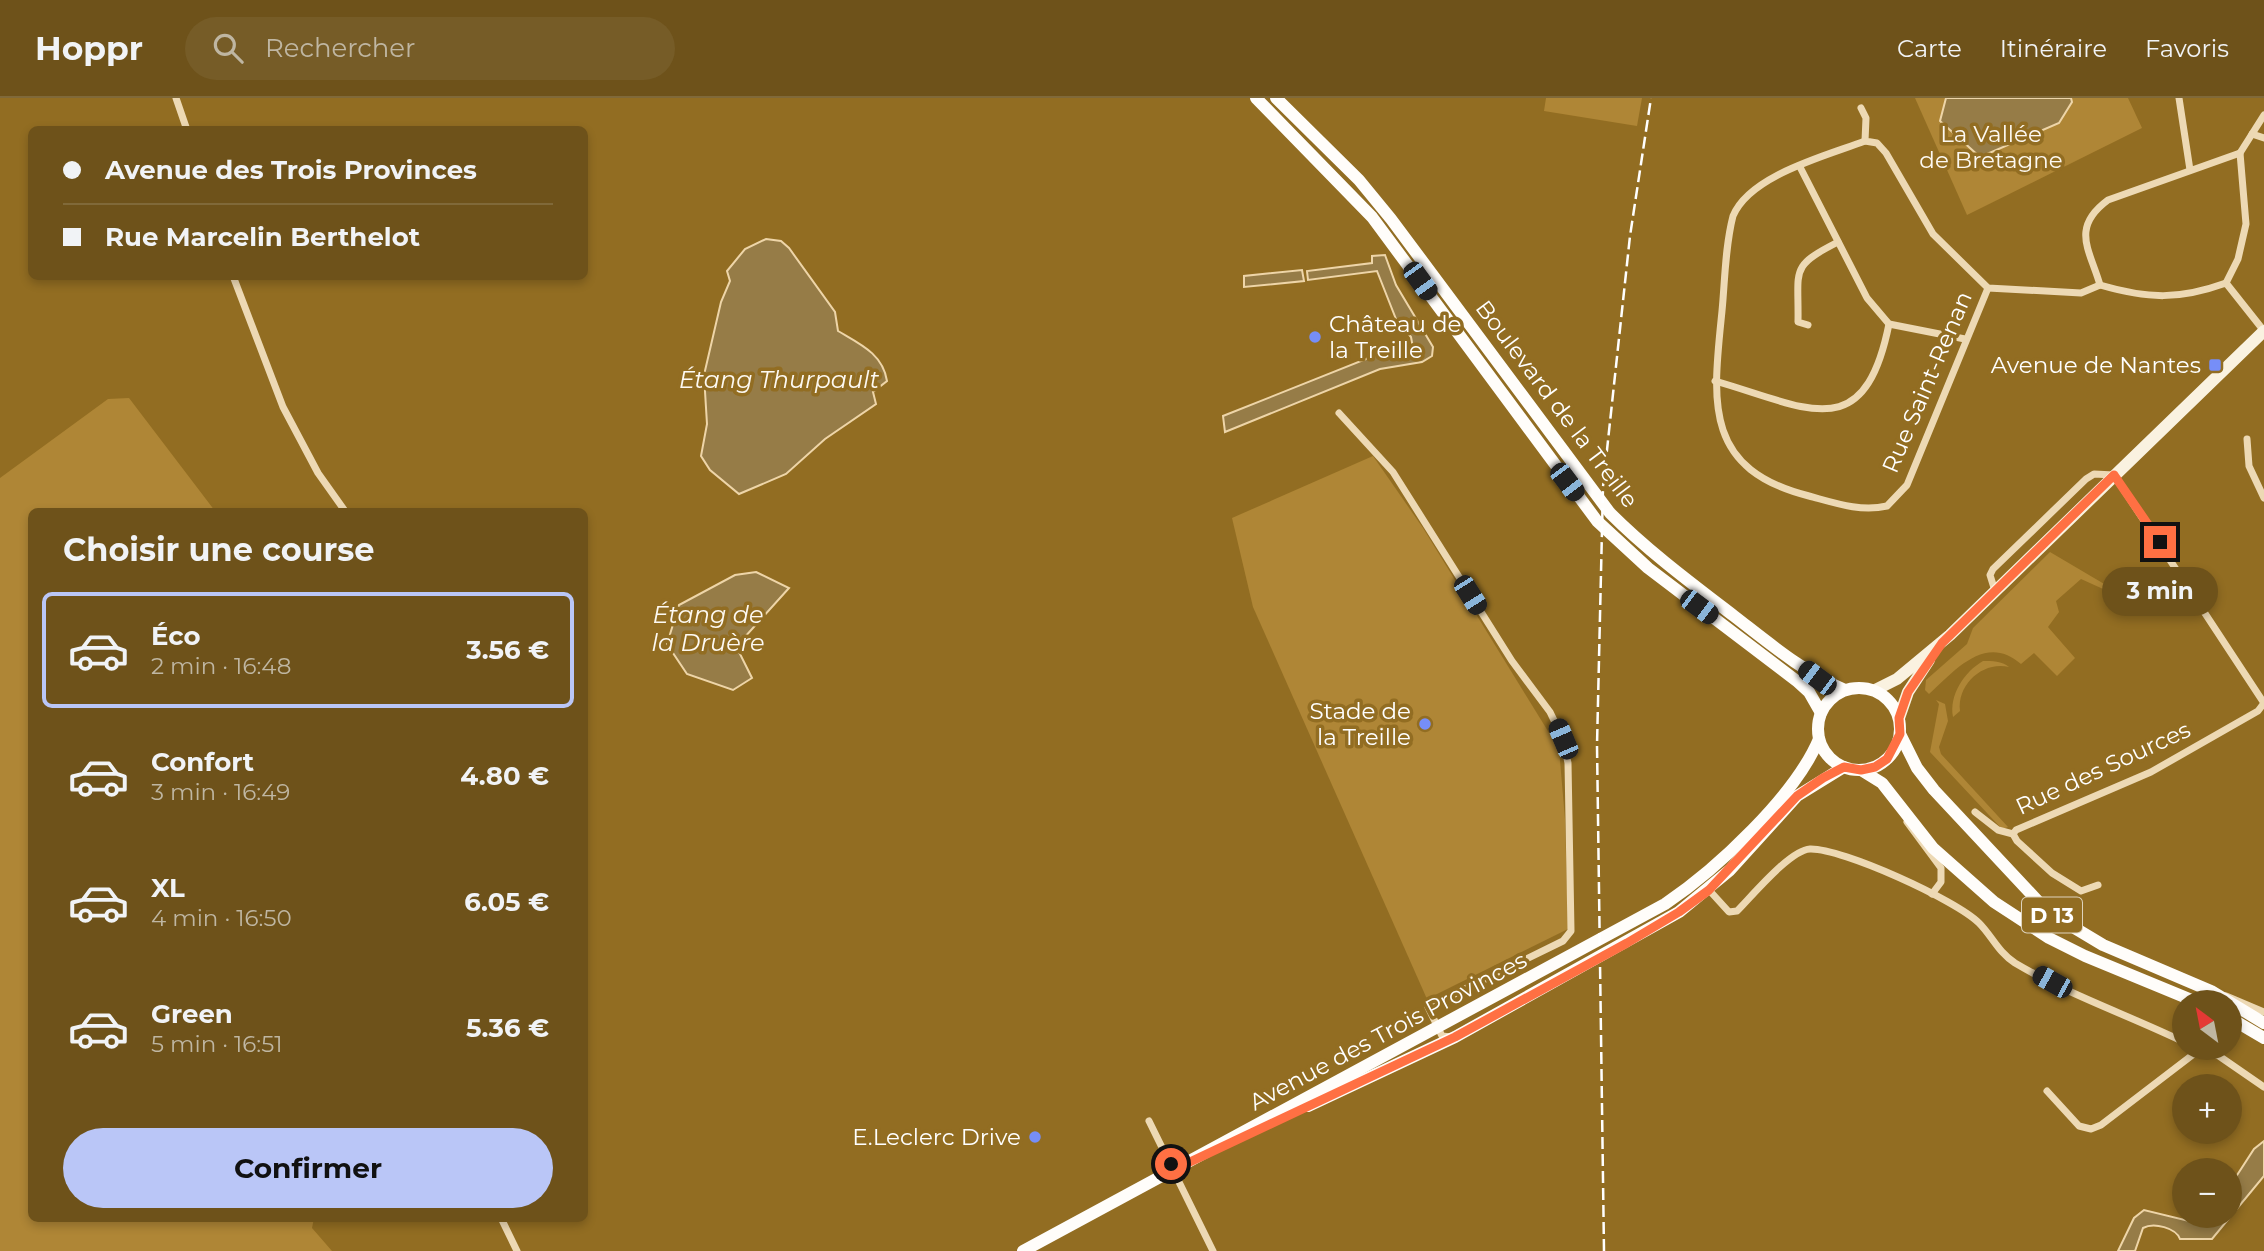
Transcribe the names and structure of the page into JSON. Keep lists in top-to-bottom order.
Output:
{
  "streets": {
    "main road": ["Boulevard de la Treille", "D 13", "Avenue des Trois Provinces"],
    "street": ["Rue Saint-Renan", "Rue des Sources"]
  },
  "crossings": [
    ["Boulevard de la Treille", "D 13"],
    ["Boulevard de la Treille", "Avenue des Trois Provinces"],
    ["D 13", "Avenue des Trois Provinces"]
  ],
  "water": ["Étang Thurpault", "Étang de la Druère"],
  "parks": ["La Vallée de Bretagne"],
  "places": {
    "other": ["Château de la Treille", "Stade de la Treille", "E.Leclerc Drive"],
    "transit": ["Avenue de Nantes"]
  },
  "north": "top left",
  "page": {
    "header": "Hoppr",
    "search": "Rechercher",
    "nav": ["Carte", "Itinéraire", "Favoris"],
    "banner": ["Avenue des Trois Provinces", "Rue Marcelin Berthelot"],
    "heading": "Choisir une course",
    "bubble": "3 min",
    "list": [
      {
        "name": "Éco",
        "note": "2 min · 16:48",
        "value": "3.56 €"
      },
      {
        "name": "Confort",
        "note": "3 min · 16:49",
        "value": "4.80 €"
      },
      {
        "name": "XL",
        "note": "4 min · 16:50",
        "value": "6.05 €"
      },
      {
        "name": "Green",
        "note": "5 min · 16:51",
        "value": "5.36 €"
      }
    ],
    "map_buttons": ["+", "−"],
    "buttons": "Confirmer"
  }
}
